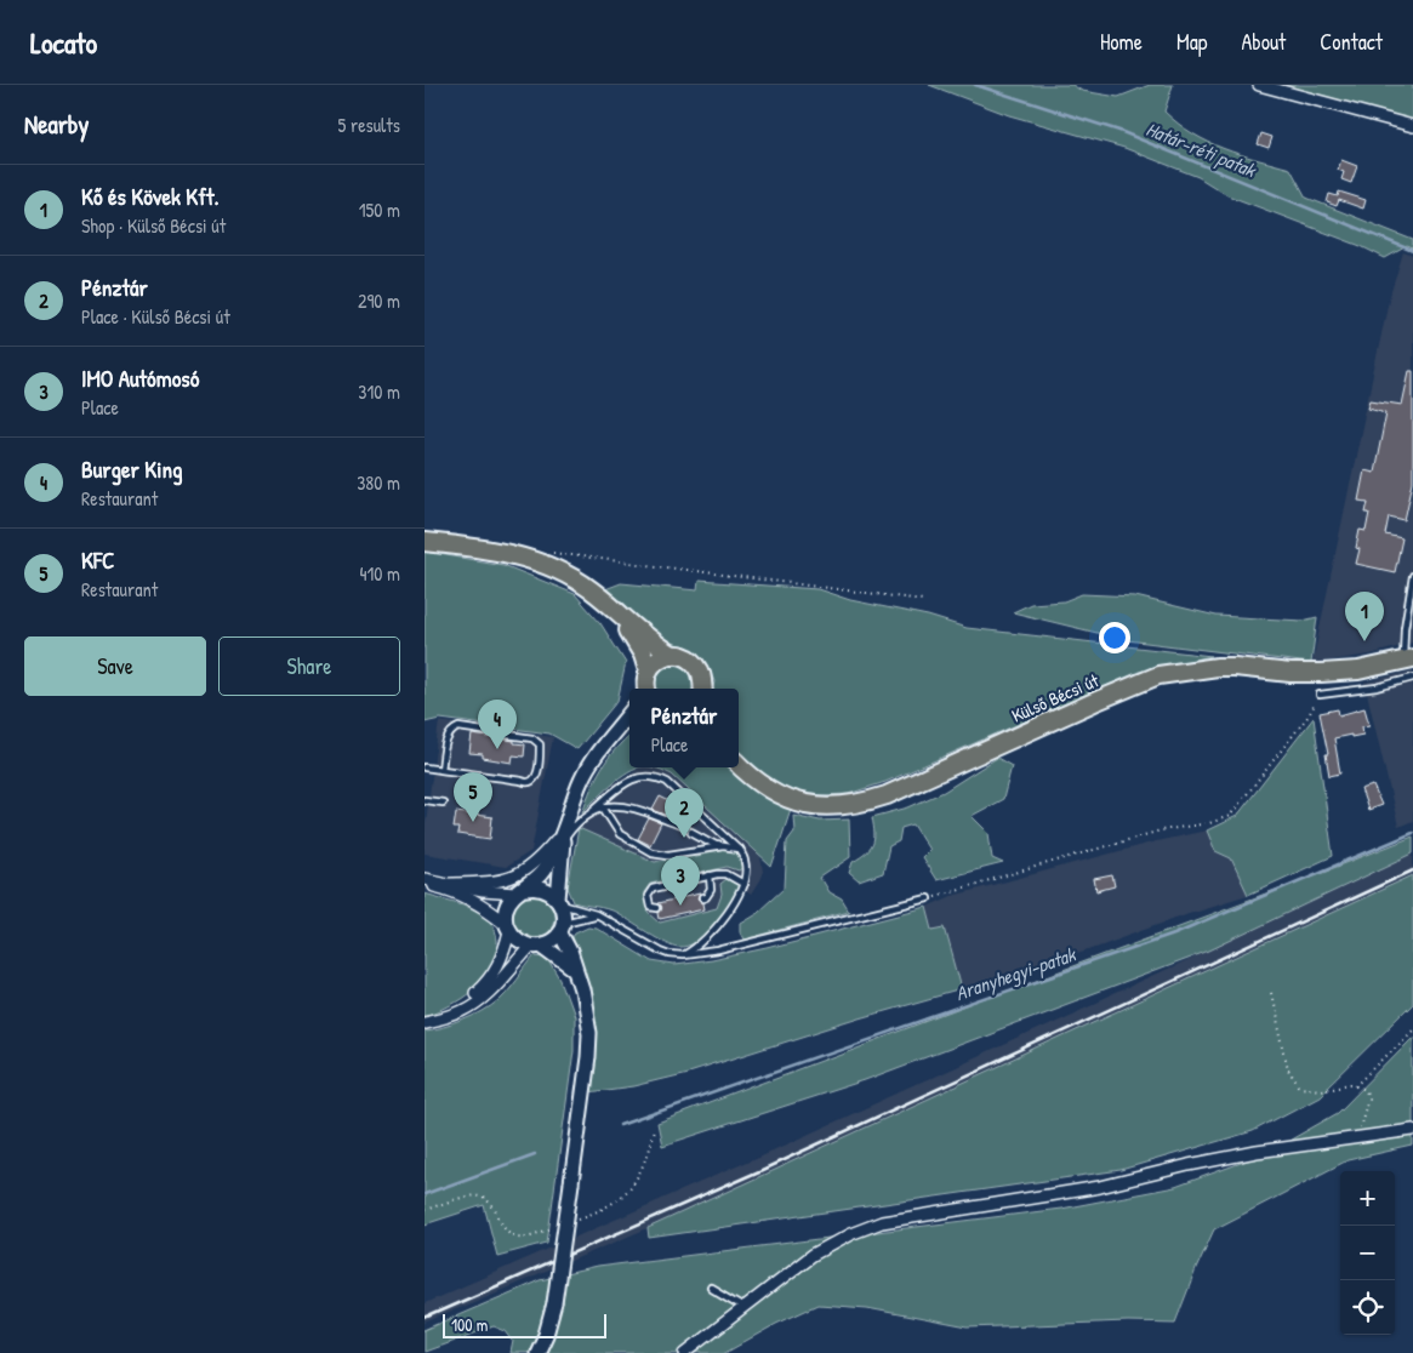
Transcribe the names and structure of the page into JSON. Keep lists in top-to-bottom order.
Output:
{
  "streets": {
    "main road": ["Külső Bécsi út"]
  },
  "water": ["Határ-réti patak", "Aranyhegyi-patak"],
  "scale_bar": "100 m",
  "page": {
    "header": "Locato",
    "nav": [
      "Home",
      "Map",
      "About",
      "Contact"
    ],
    "heading": ["Nearby", "5 results"],
    "list": [
      {
        "mark": "1",
        "name": "Kő és Kövek Kft.",
        "note": "Shop · Külső Bécsi út",
        "value": "150 m"
      },
      {
        "mark": "2",
        "name": "Pénztár",
        "note": "Place · Külső Bécsi út",
        "value": "290 m"
      },
      {
        "mark": "3",
        "name": "IMO Autómosó",
        "note": "Place",
        "value": "310 m"
      },
      {
        "mark": "4",
        "name": "Burger King",
        "note": "Restaurant",
        "value": "380 m"
      },
      {
        "mark": "5",
        "name": "KFC",
        "note": "Restaurant",
        "value": "410 m"
      }
    ],
    "pins": [
      "1",
      "4",
      "5",
      "2",
      "3"
    ],
    "buttons": ["Save", "Share"],
    "popup": ["Pénztár", "Place"],
    "map_buttons": ["+", "−"],
    "scale": "100 m"
  }
}
